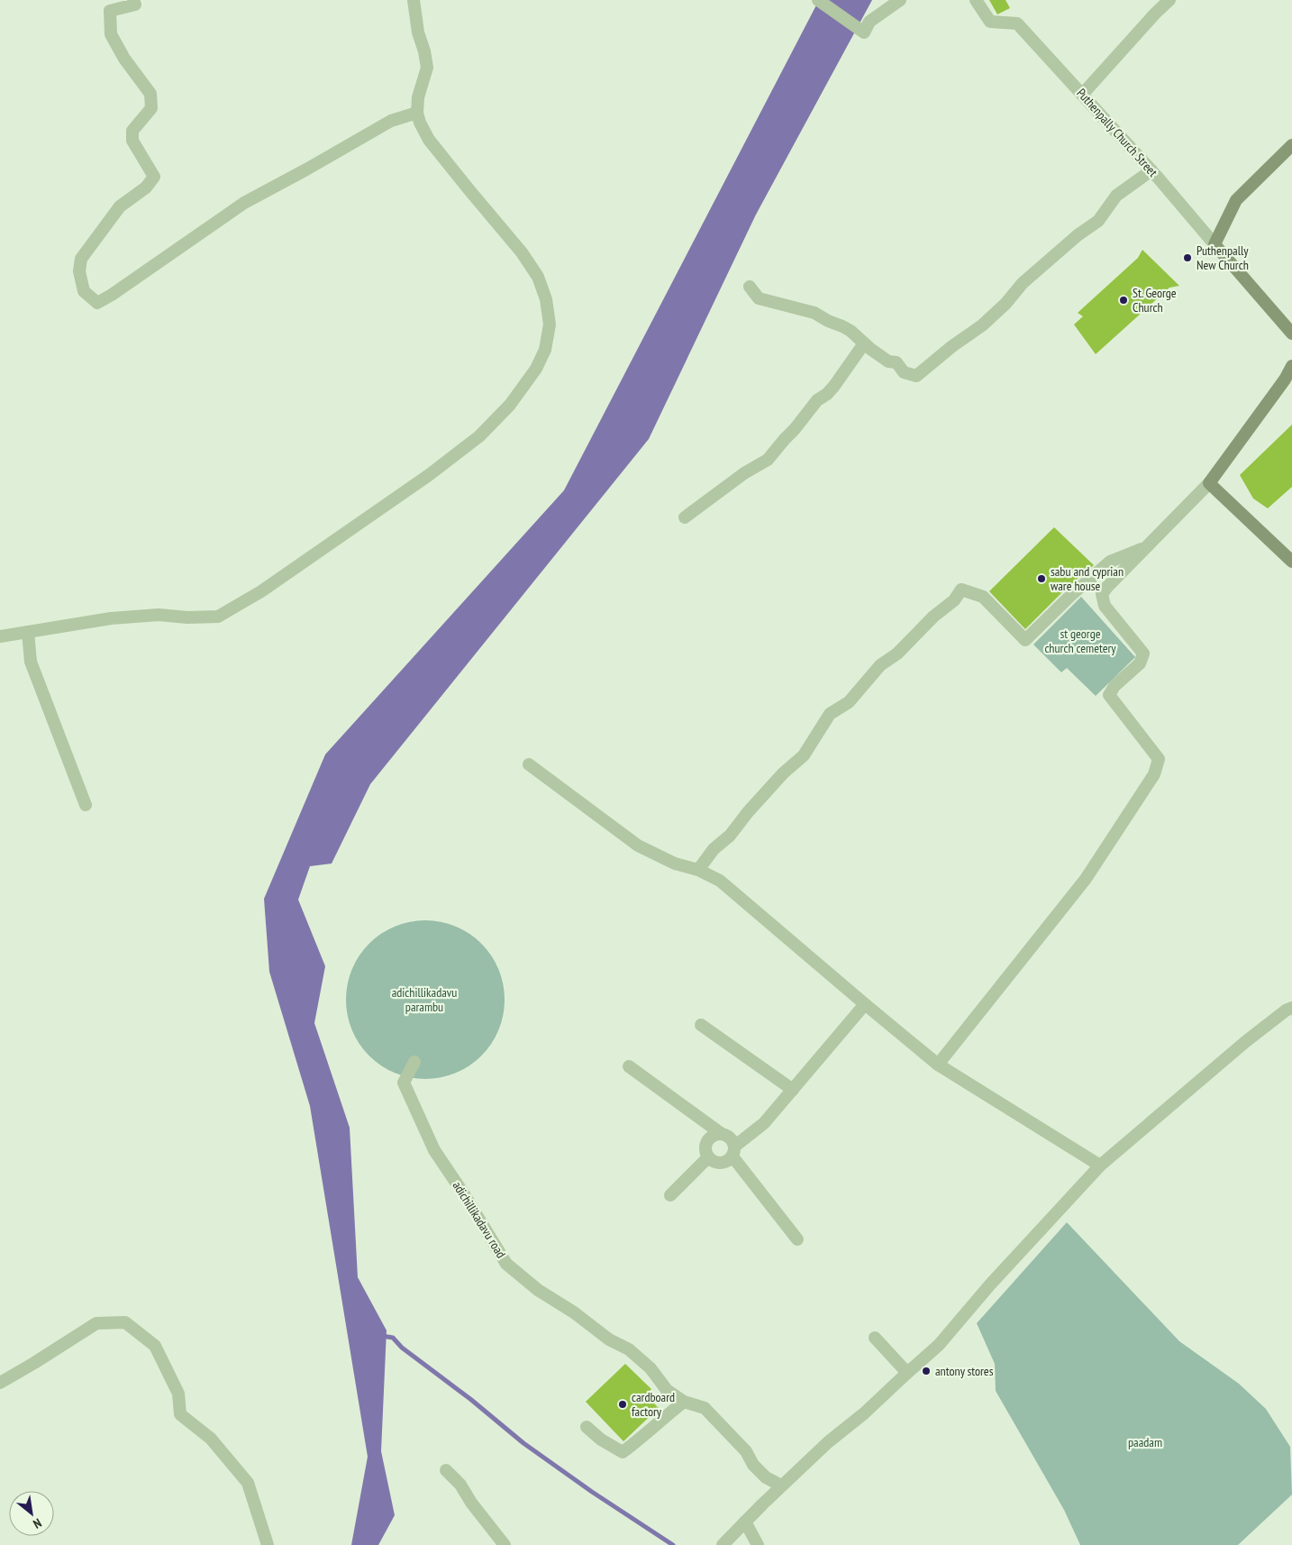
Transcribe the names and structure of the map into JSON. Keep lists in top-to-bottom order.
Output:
{
  "streets": {
    "street": ["Puthenpally Church Street", "adichillikadavu road"]
  },
  "parks": ["st george church cemetery", "adichillikadavu parambu", "paadam"],
  "places": [
    "Puthenpally New Church",
    "St. George Church",
    "sabu and cyprian ware house",
    "antony stores",
    "cardboard factory"
  ],
  "north": "bottom right"
}
